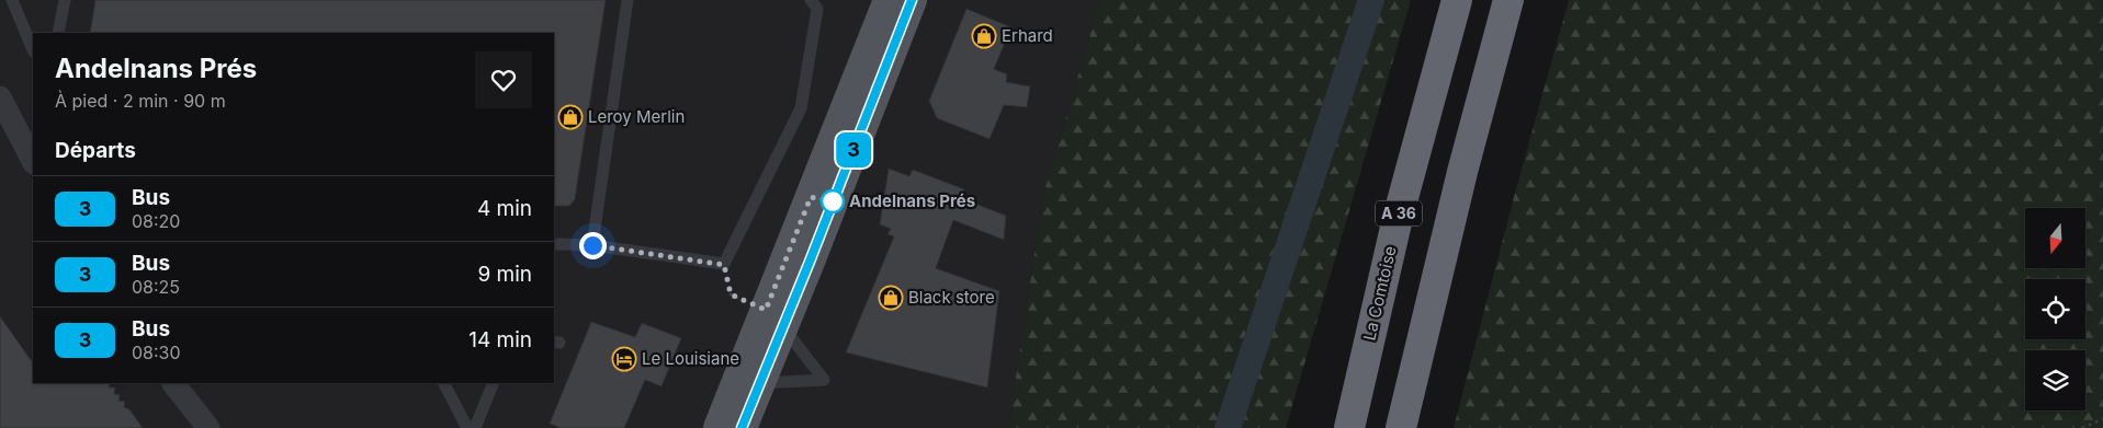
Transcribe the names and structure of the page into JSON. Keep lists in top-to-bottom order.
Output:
{
  "streets": {
    "highway": ["A 36", "La Comtoise"]
  },
  "places": {
    "shop": ["Erhard", "Leroy Merlin", "Black store"],
    "other": ["Andelnans Prés"],
    "hotel": ["Le Louisiane"]
  },
  "lines": ["bus line 3"],
  "north": "bottom",
  "page": {
    "on_map": "3",
    "heading": [
      ["Andelnans Prés", "À pied · 2 min · 90 m"],
      "Départs"
    ],
    "list": [
      {
        "mark": "3",
        "name": "Bus",
        "note": "08:20",
        "value": "4 min"
      },
      {
        "mark": "3",
        "name": "Bus",
        "note": "08:25",
        "value": "9 min"
      },
      {
        "mark": "3",
        "name": "Bus",
        "note": "08:30",
        "value": "14 min"
      }
    ]
  }
}
